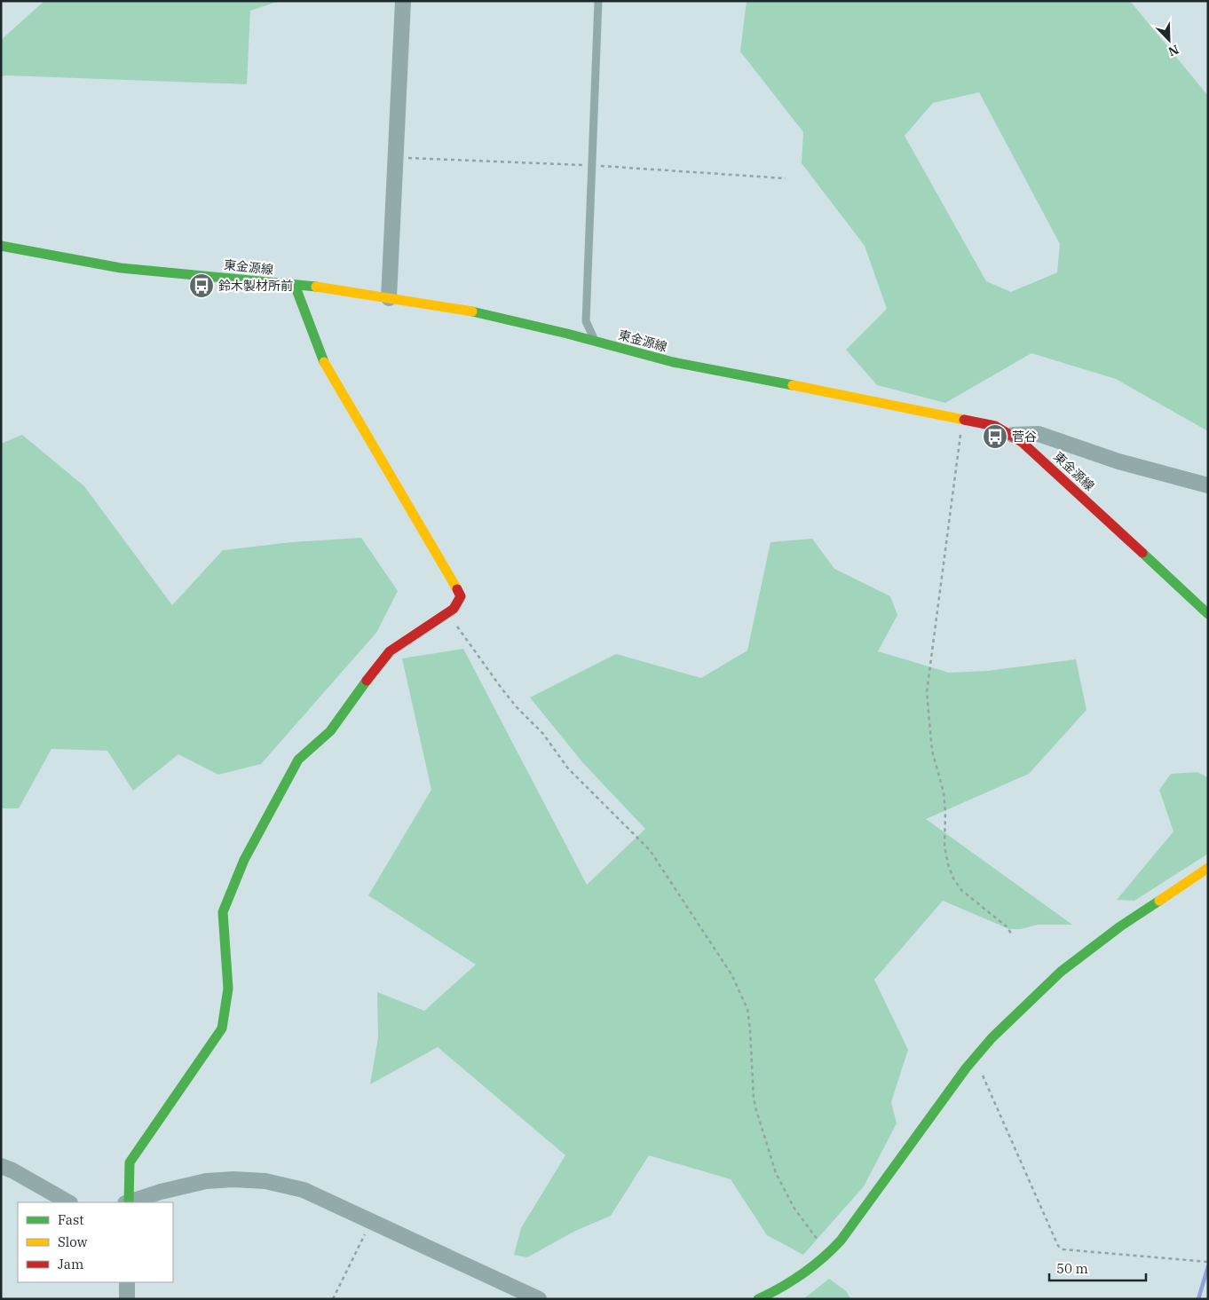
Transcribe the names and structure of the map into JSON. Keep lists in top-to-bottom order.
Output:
{
  "streets": {
    "street": ["東金源線"]
  },
  "places": {
    "bus stop": ["鈴木製材所前", "菅谷"]
  },
  "legend": ["Fast", "Slow", "Jam"],
  "scale_bar": "50 m",
  "north": "bottom right"
}
